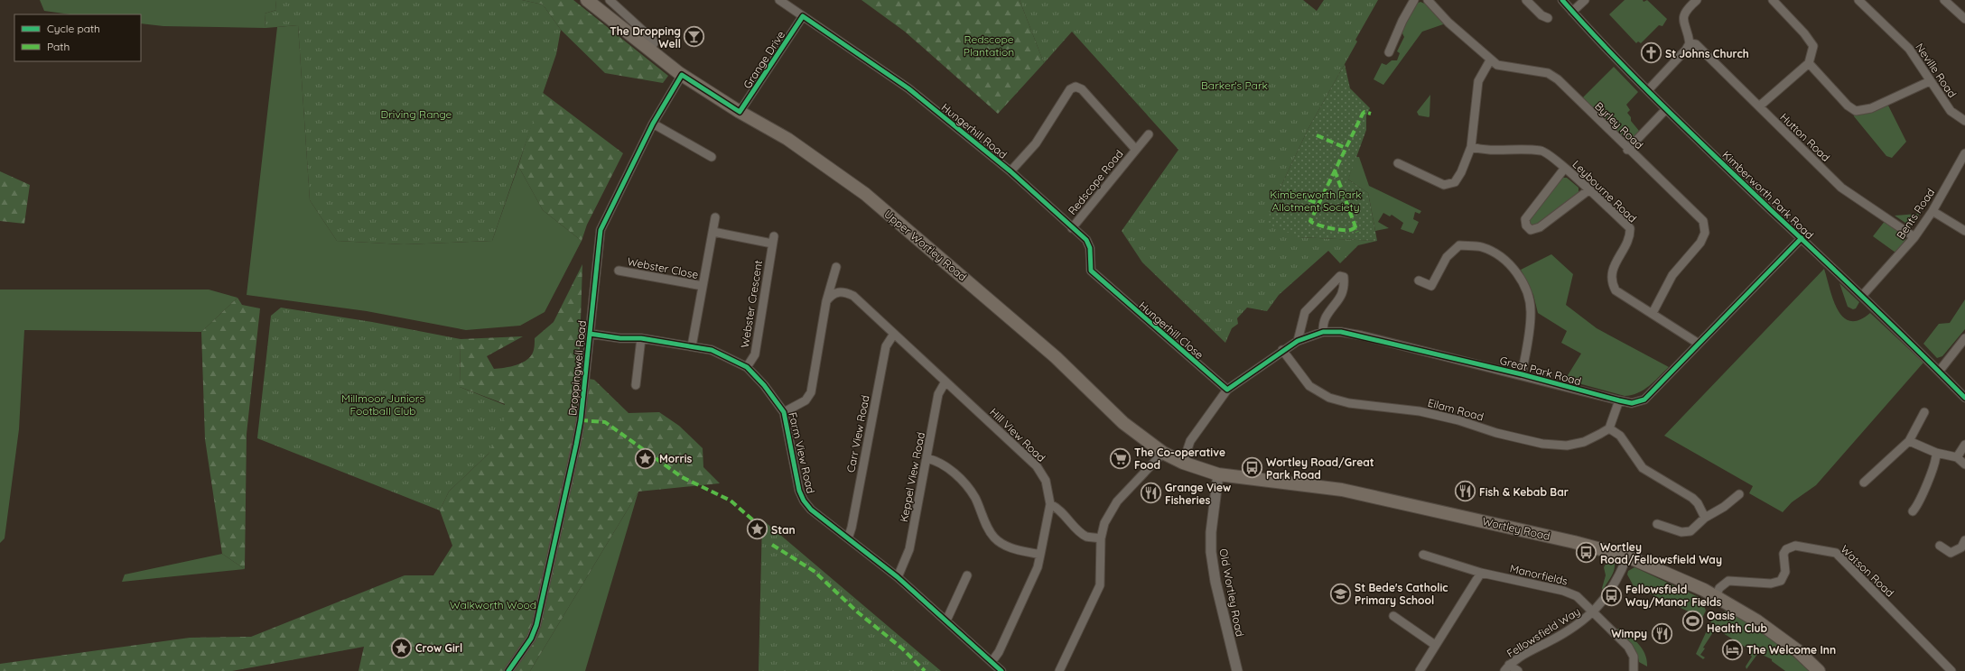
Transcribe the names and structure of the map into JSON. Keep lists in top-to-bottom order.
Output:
{
  "streets": {
    "main road": ["Upper Wortley Road", "Wortley Road"],
    "street": [
      "Grange Drive",
      "Neville Road",
      "Byrley Road",
      "Hungerhill Road",
      "Hutton Road",
      "Redscope Road",
      "Leybourne Road",
      "Kimberworth Park Road",
      "Bents Road",
      "Webster Close",
      "Webster Crescent",
      "Hungerhill Close",
      "Droppingwell Road",
      "Great Park Road",
      "Eilam Road",
      "Carr View Road",
      "Hill View Road",
      "Farm View Road",
      "Keppel View Road",
      "Watson Road",
      "Manorfields",
      "Old Wortley Road",
      "Fellowsfield Way"
    ]
  },
  "crossings": [
    ["Grange Drive", "Hungerhill Road"],
    ["Grange Drive", "Upper Wortley Road"],
    ["Byrley Road", "Leybourne Road"],
    ["Hungerhill Road", "Redscope Road"],
    ["Hungerhill Road", "Hungerhill Close"],
    ["Hutton Road", "Bents Road"],
    ["Leybourne Road", "Great Park Road"],
    ["Kimberworth Park Road", "Bents Road"],
    ["Kimberworth Park Road", "Great Park Road"],
    ["Upper Wortley Road", "Droppingwell Road"],
    ["Upper Wortley Road", "Great Park Road"],
    ["Upper Wortley Road", "Wortley Road"],
    ["Webster Crescent", "Farm View Road"],
    ["Hungerhill Close", "Great Park Road"],
    ["Droppingwell Road", "Farm View Road"],
    ["Great Park Road", "Eilam Road"],
    ["Great Park Road", "Wortley Road"],
    ["Carr View Road", "Hill View Road"],
    ["Carr View Road", "Farm View Road"],
    ["Hill View Road", "Farm View Road"],
    ["Hill View Road", "Keppel View Road"],
    ["Farm View Road", "Keppel View Road"],
    ["Wortley Road", "Watson Road"],
    ["Wortley Road", "Old Wortley Road"],
    ["Wortley Road", "Fellowsfield Way"],
    ["Manorfields", "Fellowsfield Way"]
  ],
  "parks": [
    "Redscope Plantation",
    "Barker's Park",
    "Driving Range",
    "Kimberworth Park Allotment Society",
    "Millmoor Juniors Football Club",
    "Walkworth Wood"
  ],
  "places": {
    "bar": ["The Dropping Well"],
    "church": ["St Johns Church"],
    "place": ["Morris", "Stan", "Crow Girl"],
    "supermarket": ["The Co-operative Food"],
    "bus stop": ["Wortley Road/Great Park Road", "Wortley Road/Fellowsfield Way", "Fellowsfield Way/Manor Fields"],
    "restaurant": ["Fish & Kebab Bar", "Grange View Fisheries", "Wimpy"],
    "school or university": ["St Bede's Catholic Primary School"],
    "sports": ["Oasis Health Club"],
    "hotel": ["The Welcome Inn"]
  },
  "legend": ["Cycle path", "Path"]
}
